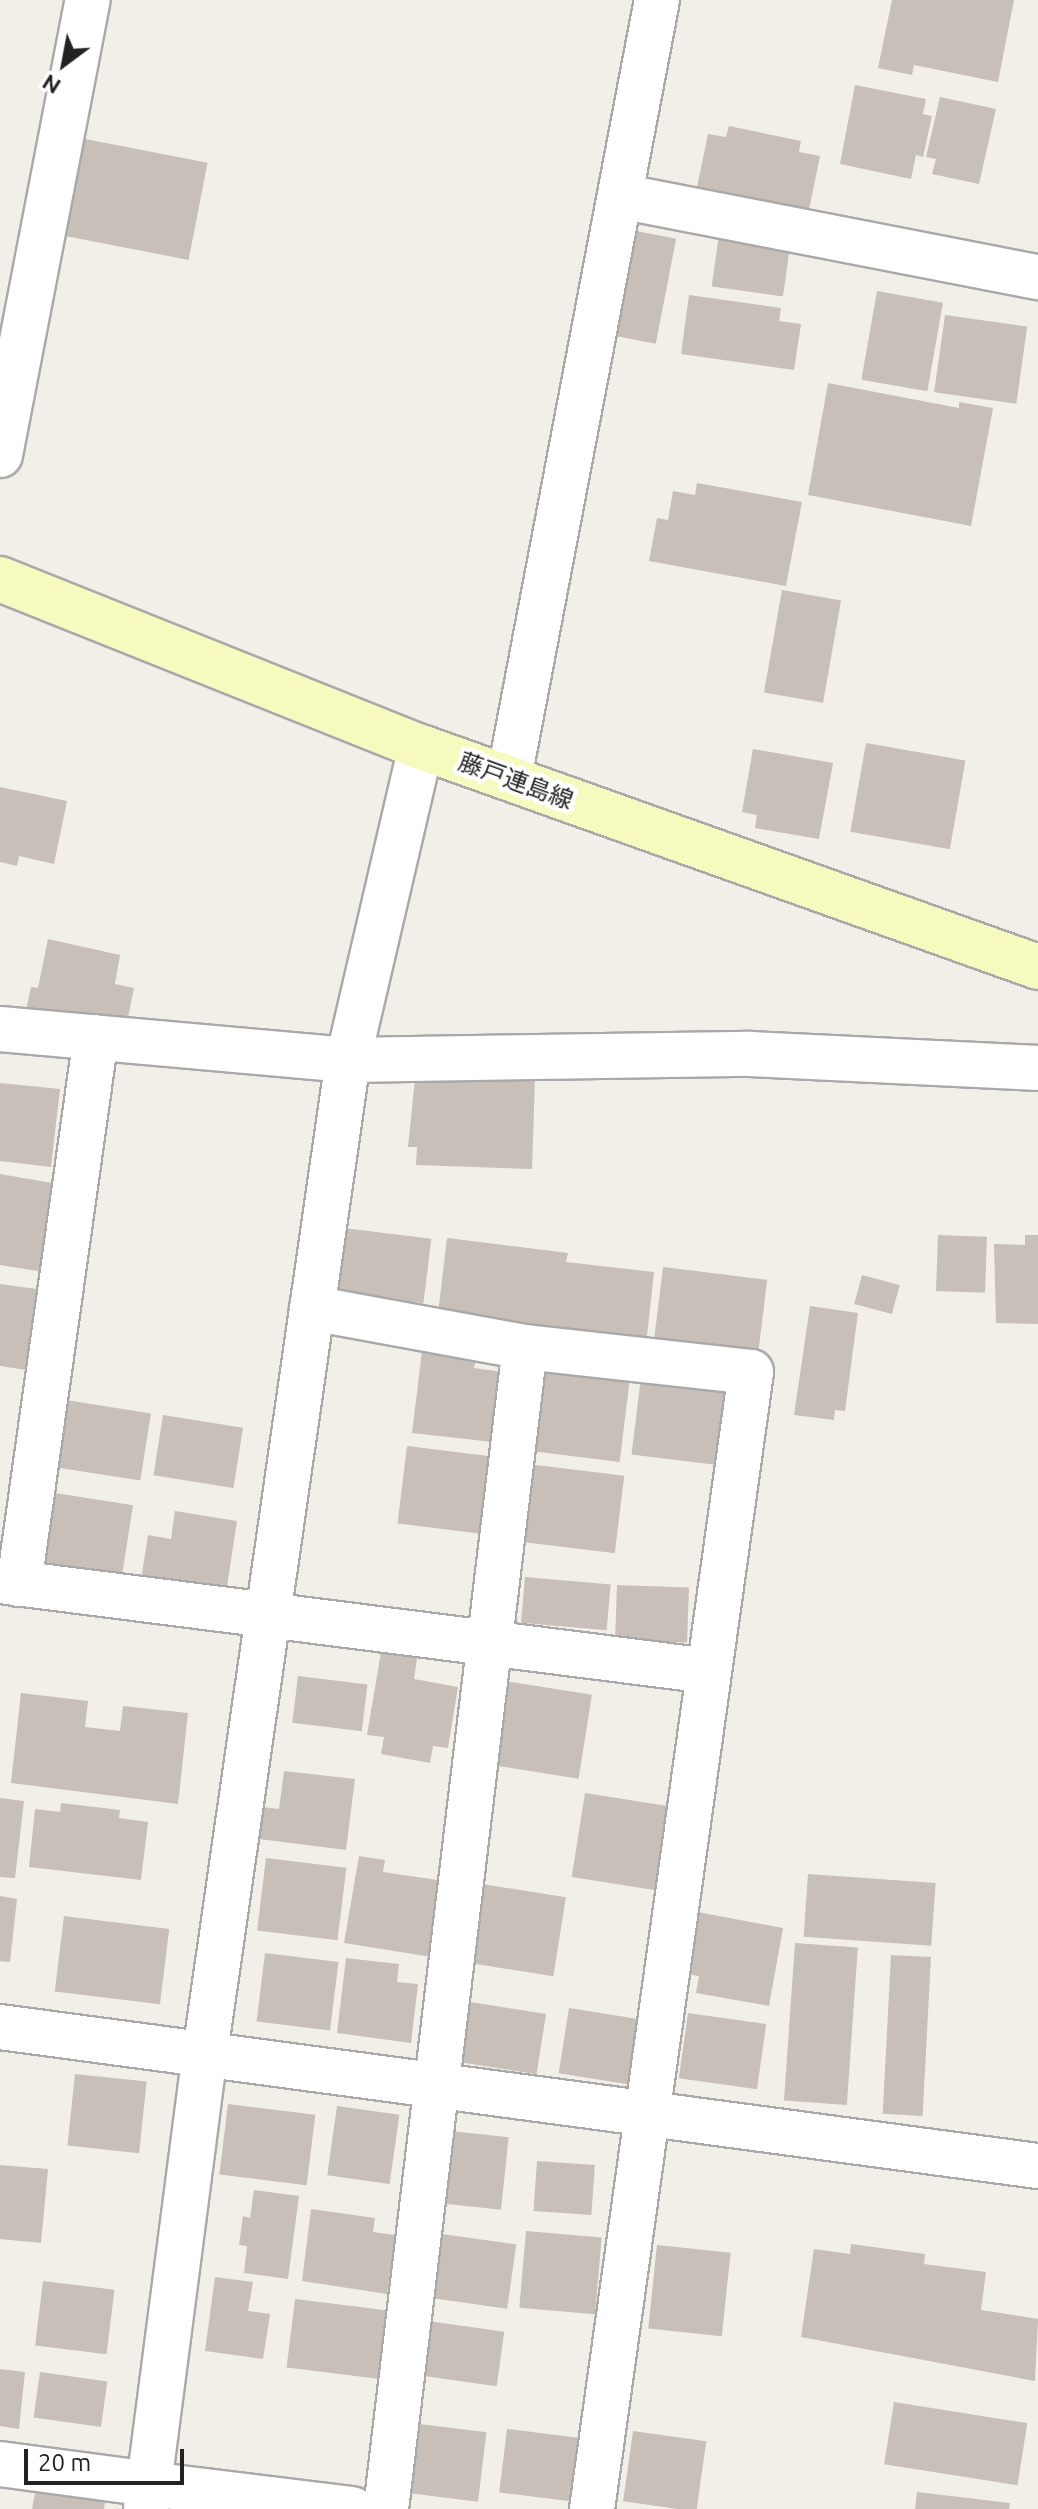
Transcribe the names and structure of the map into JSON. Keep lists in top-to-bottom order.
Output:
{
  "streets": {
    "main road": ["藤戸連島線"]
  },
  "scale_bar": "20 m",
  "north": "bottom left"
}
